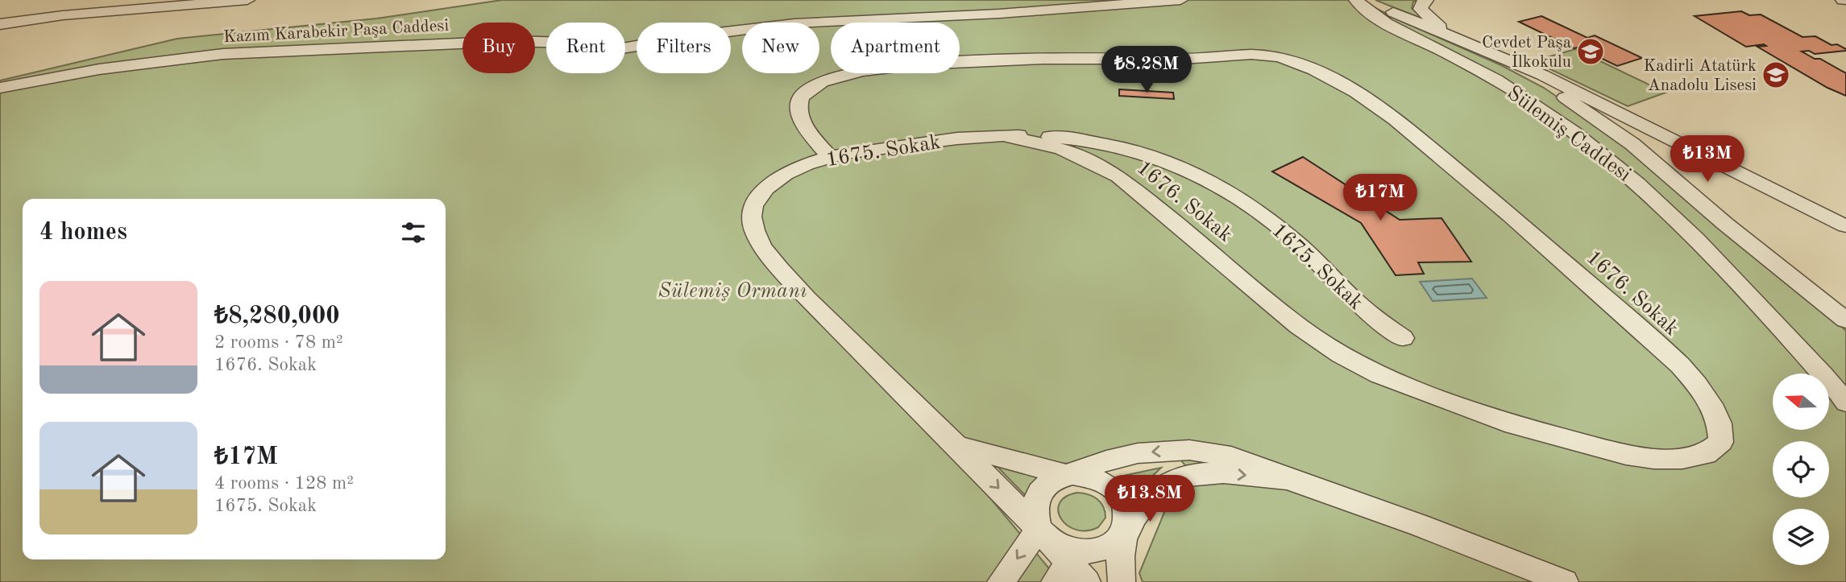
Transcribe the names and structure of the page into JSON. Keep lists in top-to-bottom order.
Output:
{
  "streets": {
    "street": [
      "Kazım Karabekir Paşa Caddesi",
      "Sülemiş Caddesi",
      "1675. Sokak",
      "1676. Sokak"
    ]
  },
  "crossings": [
    ["1675. Sokak", "1676. Sokak"]
  ],
  "parks": ["Sülemiş Ormanı"],
  "places": {
    "school or university": ["Cevdet Paşa İlkokulu", "Kadirli Atatürk Anadolu Lisesi"]
  },
  "north": "left",
  "page": {
    "chip": [
      "Buy",
      "Rent",
      "Filters",
      "New",
      "Apartment"
    ],
    "price": [
      "₺8.28M",
      "₺13M",
      "₺17M",
      "₺13.8M"
    ],
    "heading": "4 homes",
    "list": [
      {
        "name": "₺8,280,000",
        "note": "2 rooms · 78 m² · 1676. Sokak"
      },
      {
        "name": "₺17M",
        "note": "4 rooms · 128 m² · 1675. Sokak"
      }
    ]
  }
}
